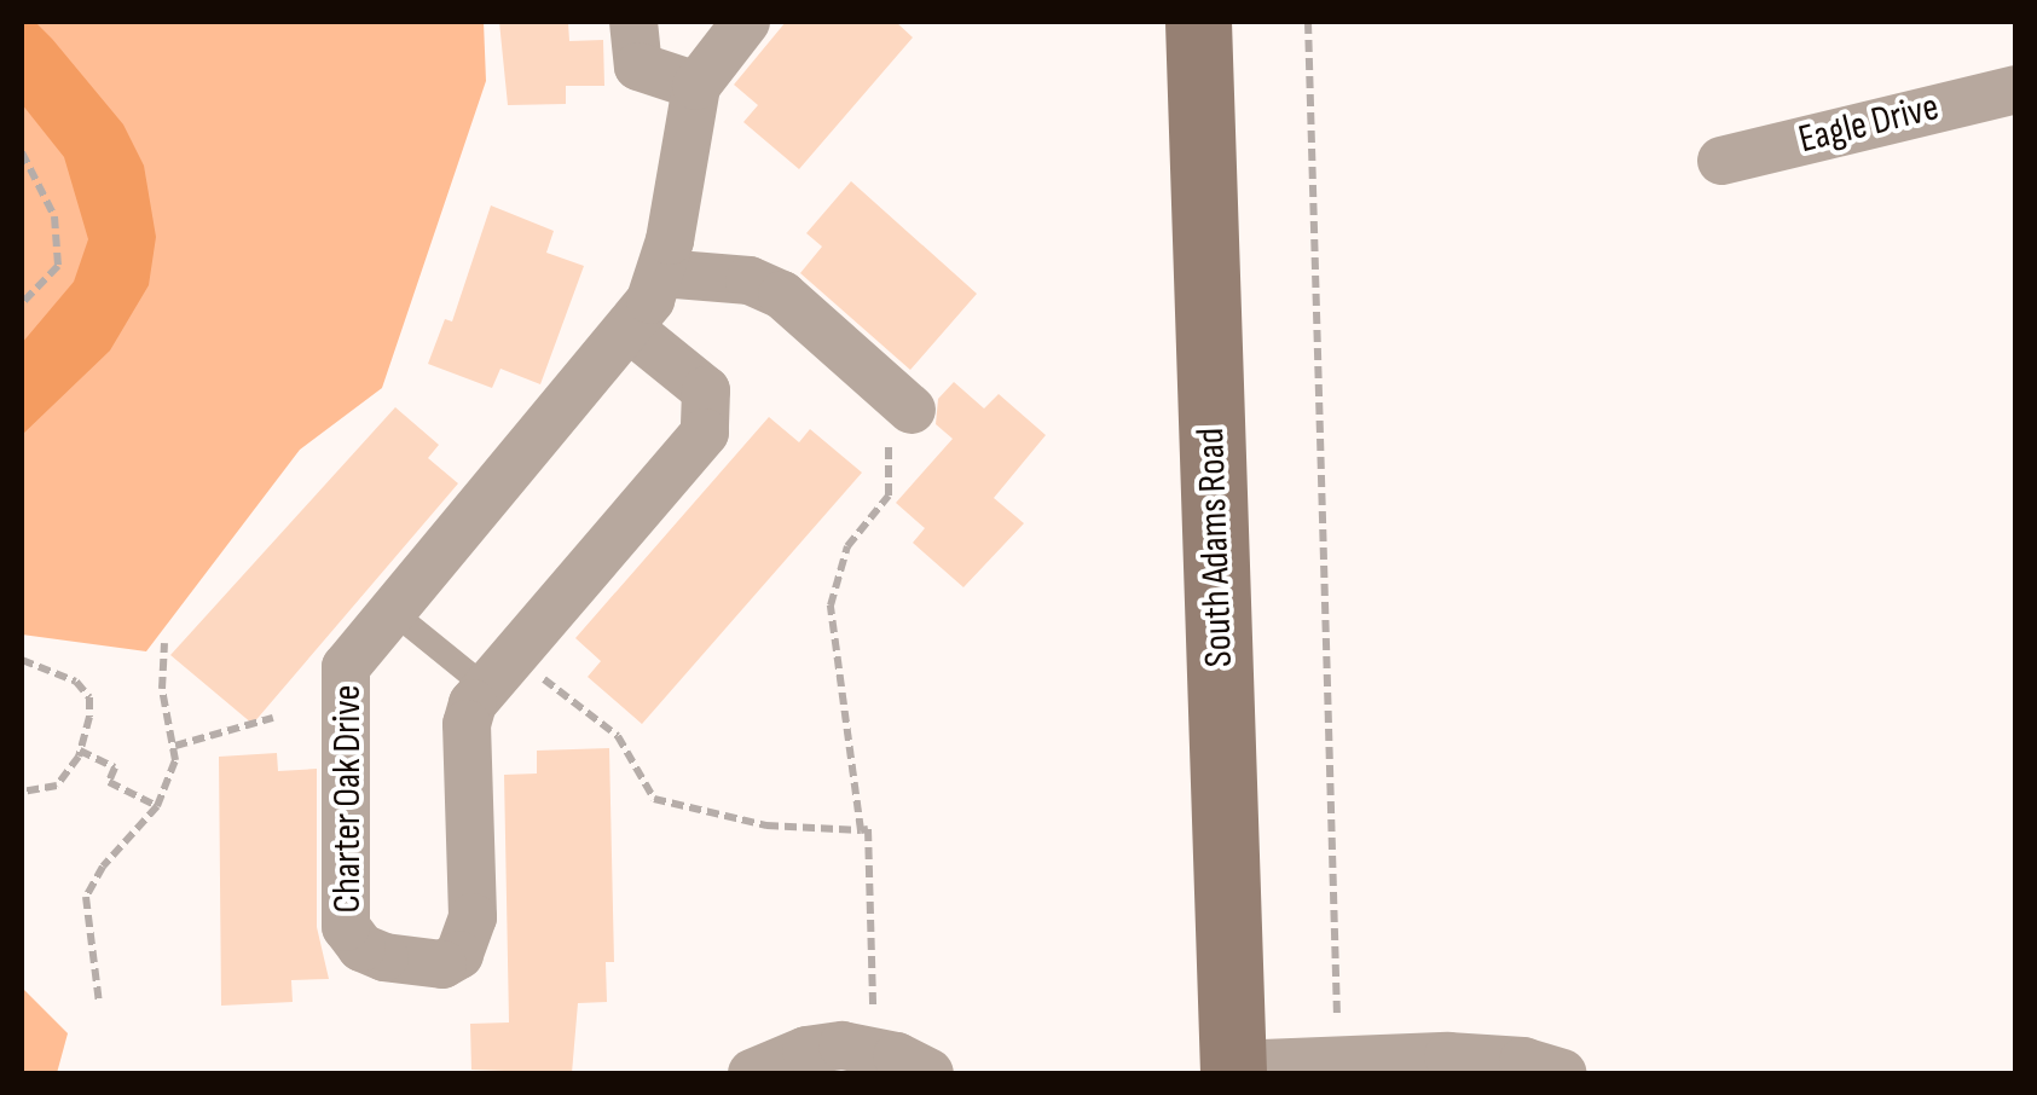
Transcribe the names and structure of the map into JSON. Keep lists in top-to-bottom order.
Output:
{
  "streets": {
    "main road": ["South Adams Road"],
    "street": ["Eagle Drive", "Charter Oak Drive"]
  }
}
